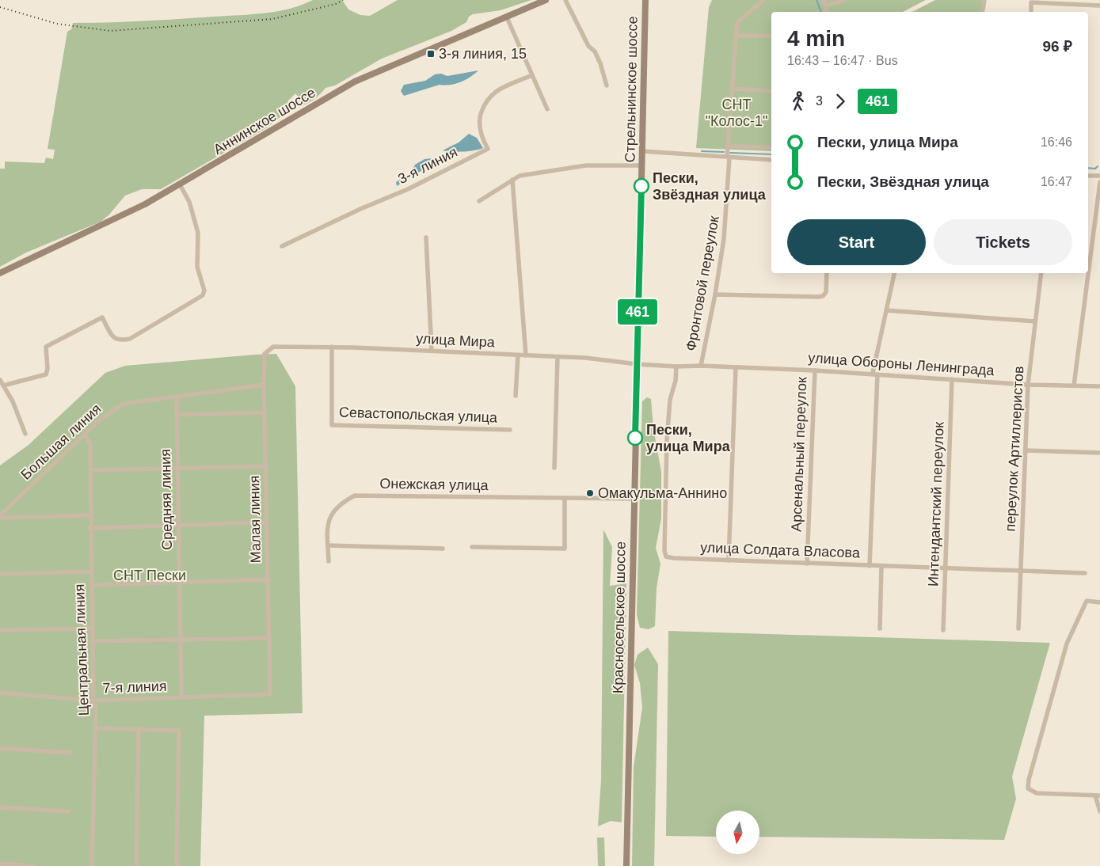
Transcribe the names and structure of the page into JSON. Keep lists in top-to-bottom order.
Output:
{
  "streets": {
    "main road": ["Стрельнинское шоссе", "Аннинское шоссе", "Красносельское шоссе"],
    "street": [
      "3-я линия",
      "Фронтовой переулок",
      "улица Мира",
      "улица Обороны Ленинграда",
      "Севастопольская улица",
      "Большая линия",
      "переулок Артиллеристов",
      "Арсенальный переулок",
      "Онежская улица",
      "Средняя линия",
      "Интендантский переулок",
      "Малая линия",
      "улица Солдата Власова",
      "Центральная линия",
      "7-я линия"
    ]
  },
  "crossings": [
    ["Стрельнинское шоссе", "улица Мира"],
    ["Стрельнинское шоссе", "Красносельское шоссе"],
    ["Фронтовой переулок", "улица Обороны Ленинграда"],
    ["улица Мира", "улица Обороны Ленинграда"],
    ["улица Мира", "Севастопольская улица"],
    ["улица Мира", "Малая линия"],
    ["улица Мира", "улица Солдата Власова"],
    ["улица Мира", "Красносельское шоссе"],
    ["улица Обороны Ленинграда", "переулок Артиллеристов"],
    ["улица Обороны Ленинграда", "Арсенальный переулок"],
    ["улица Обороны Ленинграда", "Интендантский переулок"],
    ["улица Обороны Ленинграда", "улица Солдата Власова"],
    ["Большая линия", "Средняя линия"],
    ["Большая линия", "Малая линия"],
    ["Большая линия", "Центральная линия"],
    ["переулок Артиллеристов", "улица Солдата Власова"],
    ["Арсенальный переулок", "улица Солдата Власова"],
    ["Онежская улица", "Красносельское шоссе"],
    ["Средняя линия", "7-я линия"],
    ["Интендантский переулок", "улица Солдата Власова"],
    ["Малая линия", "7-я линия"],
    ["Центральная линия", "7-я линия"]
  ],
  "parks": ["СНТ \"Колос-1\"", "СНТ Пески"],
  "places": {
    "transit": ["3-я линия, 15"],
    "other": ["Пески, Звёздная улица", "Пески, улица Мира", "Омакульма-Аннино"]
  },
  "lines": ["bus line 461"],
  "north": "bottom",
  "page": {
    "on_map": "461",
    "heading": ["4 min", "16:43 – 16:47 · Bus", "96 ₽"],
    "legs": ["3", "461"],
    "list": [
      {
        "name": "Пески, улица Мира",
        "value": "16:46"
      },
      {
        "name": "Пески, Звёздная улица",
        "value": "16:47"
      }
    ],
    "buttons": ["Start", "Tickets"]
  }
}
